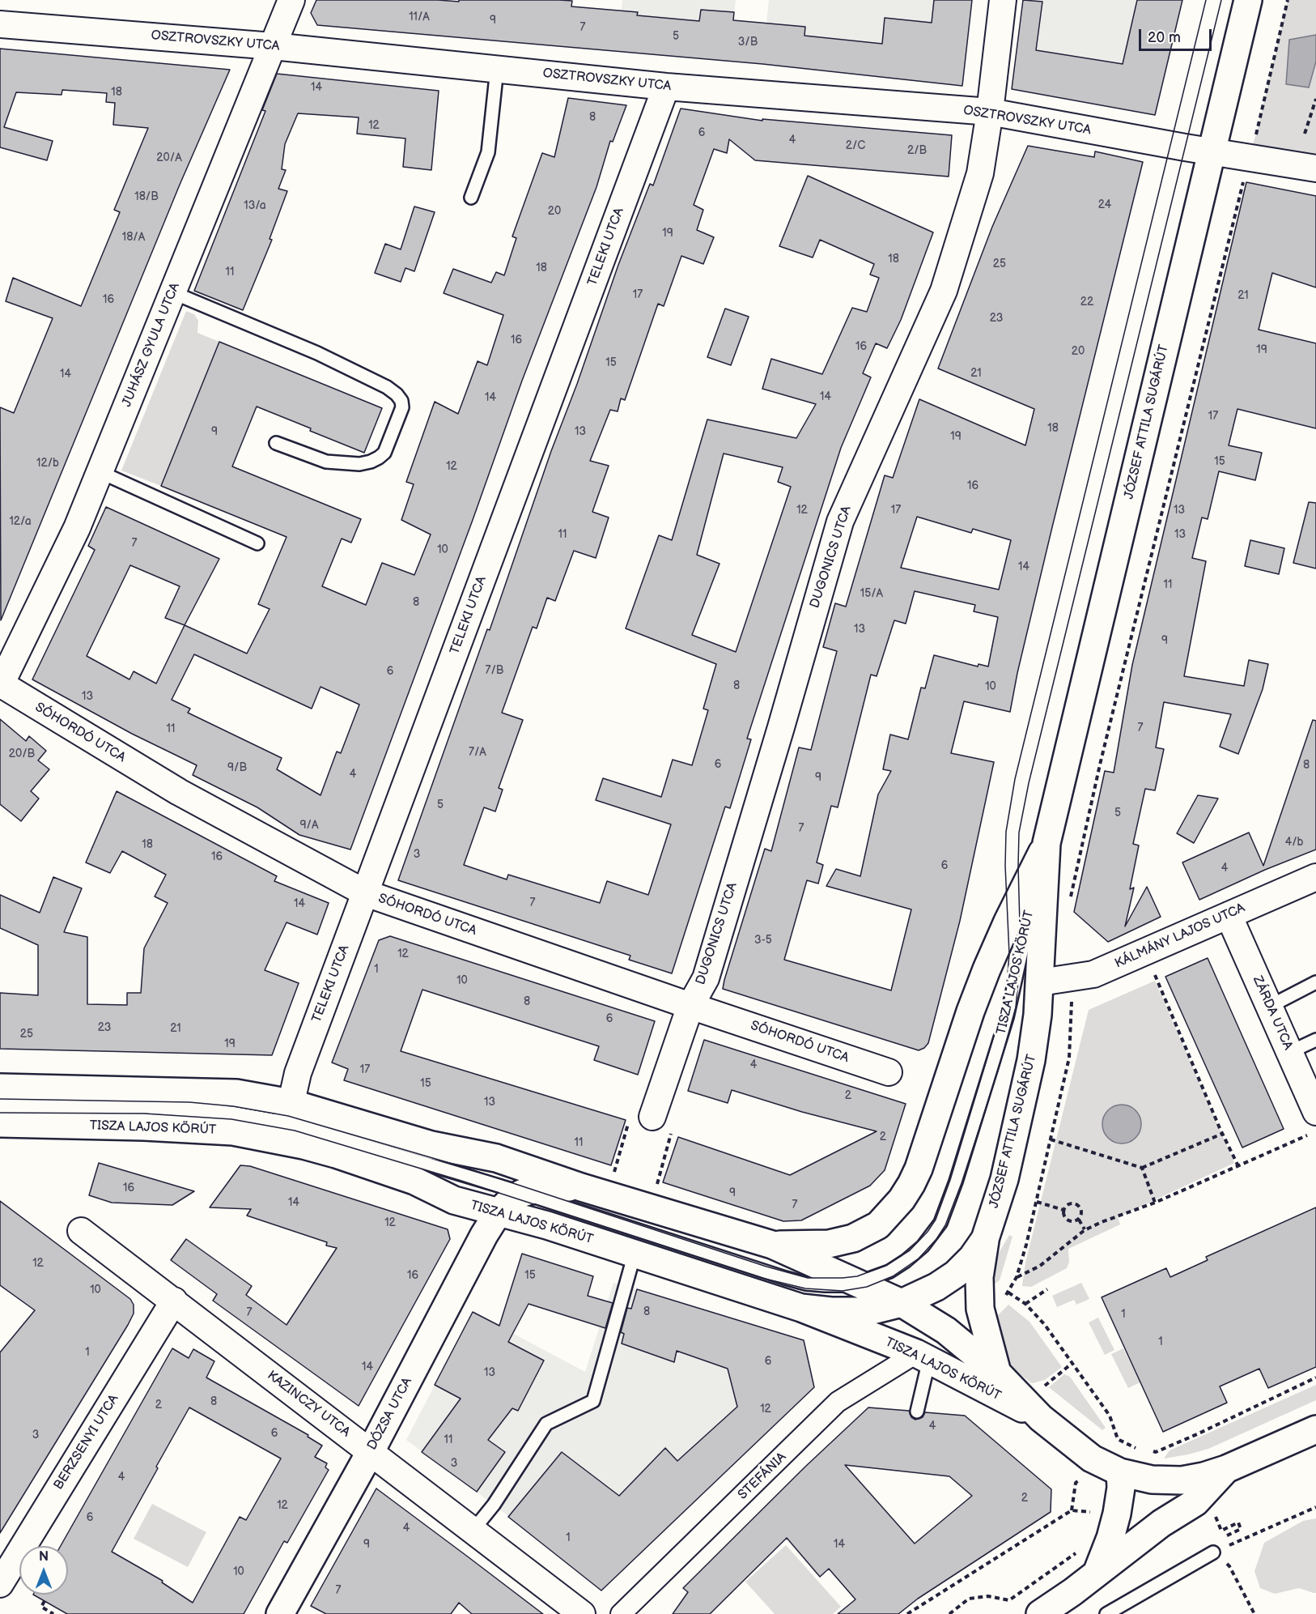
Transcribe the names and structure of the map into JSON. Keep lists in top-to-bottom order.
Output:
{
  "streets": {
    "street": [
      "OSZTROVSZKY UTCA",
      "TELEKI UTCA",
      "JUHÁSZ GYULA UTCA",
      "JÓZSEF ATTILA SUGÁRÚT",
      "DUGONICS UTCA",
      "SÓHORDÓ UTCA",
      "KÁLMÁNY LAJOS UTCA",
      "TISZA LAJOS KÖRÚT",
      "ZÁRDA UTCA",
      "KAZINCZY UTCA",
      "DÓZSA UTCA",
      "BERZSENYI UTCA",
      "STEFÁNIA"
    ]
  },
  "crossings": [
    ["OSZTROVSZKY UTCA", "TELEKI UTCA"],
    ["OSZTROVSZKY UTCA", "JUHÁSZ GYULA UTCA"],
    ["OSZTROVSZKY UTCA", "JÓZSEF ATTILA SUGÁRÚT"],
    ["OSZTROVSZKY UTCA", "DUGONICS UTCA"],
    ["TELEKI UTCA", "SÓHORDÓ UTCA"],
    ["TELEKI UTCA", "TISZA LAJOS KÖRÚT"],
    ["JUHÁSZ GYULA UTCA", "SÓHORDÓ UTCA"],
    ["JÓZSEF ATTILA SUGÁRÚT", "KÁLMÁNY LAJOS UTCA"],
    ["JÓZSEF ATTILA SUGÁRÚT", "TISZA LAJOS KÖRÚT"],
    ["DUGONICS UTCA", "SÓHORDÓ UTCA"],
    ["KÁLMÁNY LAJOS UTCA", "ZÁRDA UTCA"],
    ["TISZA LAJOS KÖRÚT", "DÓZSA UTCA"],
    ["TISZA LAJOS KÖRÚT", "STEFÁNIA"],
    ["KAZINCZY UTCA", "DÓZSA UTCA"],
    ["KAZINCZY UTCA", "BERZSENYI UTCA"]
  ],
  "house_numbers": [
    "11/A",
    "9",
    "7",
    "5",
    "3/B",
    "14",
    "18",
    "8",
    "12",
    "6",
    "4",
    "2/C",
    "2/B",
    "20/A",
    "18/B",
    "24",
    "13/a",
    "20",
    "19",
    "18/A",
    "18",
    "25",
    "18",
    "11",
    "17",
    "21",
    "16",
    "22",
    "23",
    "16",
    "16",
    "19",
    "20",
    "15",
    "21",
    "14",
    "14",
    "14",
    "17",
    "18",
    "9",
    "13",
    "19",
    "15",
    "12/b",
    "12",
    "16",
    "12",
    "17",
    "13",
    "12/a",
    "11",
    "13",
    "7",
    "10",
    "14",
    "11",
    "15/A",
    "8",
    "13",
    "9",
    "7/B",
    "6",
    "8",
    "10",
    "13",
    "7",
    "11",
    "7/A",
    "20/B",
    "6",
    "8",
    "9/B",
    "4",
    "9",
    "5",
    "5",
    "9/A",
    "7",
    "4/b",
    "18",
    "3",
    "16",
    "6",
    "4",
    "7",
    "14",
    "3-5",
    "12",
    "1",
    "10",
    "8",
    "6",
    "23",
    "21",
    "25",
    "19",
    "4",
    "17",
    "15",
    "2",
    "13",
    "2",
    "11",
    "16",
    "9",
    "14",
    "7",
    "12",
    "12",
    "16",
    "15",
    "10",
    "8",
    "7",
    "1",
    "1",
    "1",
    "6",
    "14",
    "13",
    "8",
    "2",
    "12",
    "4",
    "6",
    "3",
    "11",
    "3",
    "4",
    "2",
    "12",
    "6",
    "4",
    "1",
    "9",
    "14",
    "10",
    "7"
  ],
  "scale_bar": "20 m",
  "north": "top"
}
